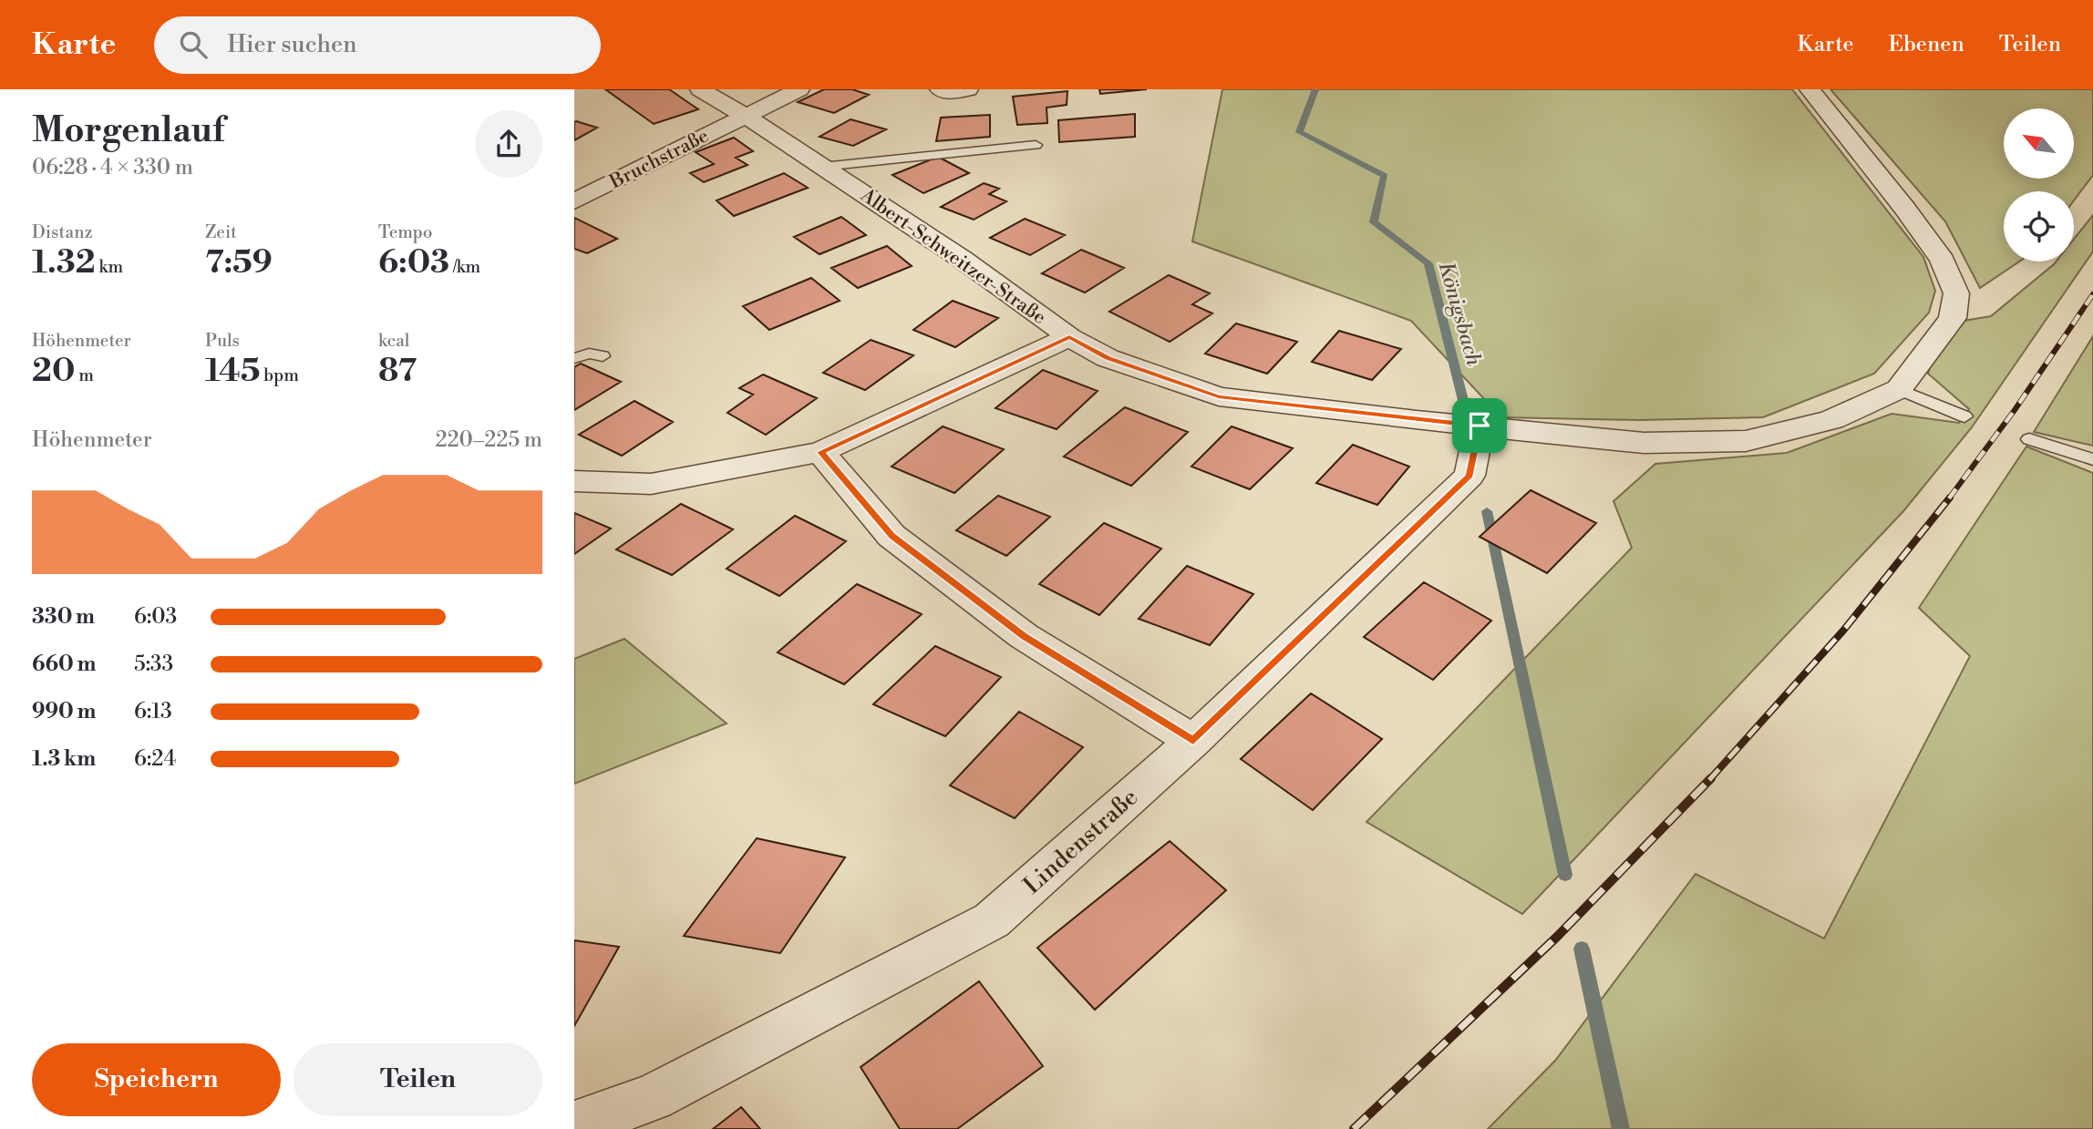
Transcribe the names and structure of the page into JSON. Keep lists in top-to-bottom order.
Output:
{
  "streets": {
    "street": ["Bruchstraße", "Albert-Schweitzer-Straße", "Lindenstraße"]
  },
  "crossings": [
    ["Bruchstraße", "Albert-Schweitzer-Straße"],
    ["Albert-Schweitzer-Straße", "Lindenstraße"]
  ],
  "water": ["Königsbach"],
  "north": "top left",
  "page": {
    "header": "Karte",
    "search": "Hier suchen",
    "nav": ["Karte", "Ebenen", "Teilen"],
    "heading": ["Morgenlauf", "06:28 · 4 × 330 m"],
    "stats": [
      ["Distanz", "1.32 km"],
      ["Zeit", "7:59"],
      ["Tempo", "6:03 /km"],
      ["Höhenmeter", "20 m"],
      ["Puls", "145 bpm"],
      ["kcal", "87"]
    ],
    "chart": ["Höhenmeter", "220–225 m"],
    "list": [
      {
        "name": "330 m",
        "note": "6:03"
      },
      {
        "name": "660 m",
        "note": "5:33"
      },
      {
        "name": "990 m",
        "note": "6:13"
      },
      {
        "name": "1.3 km",
        "note": "6:24"
      }
    ],
    "buttons": ["Speichern", "Teilen"]
  }
}
